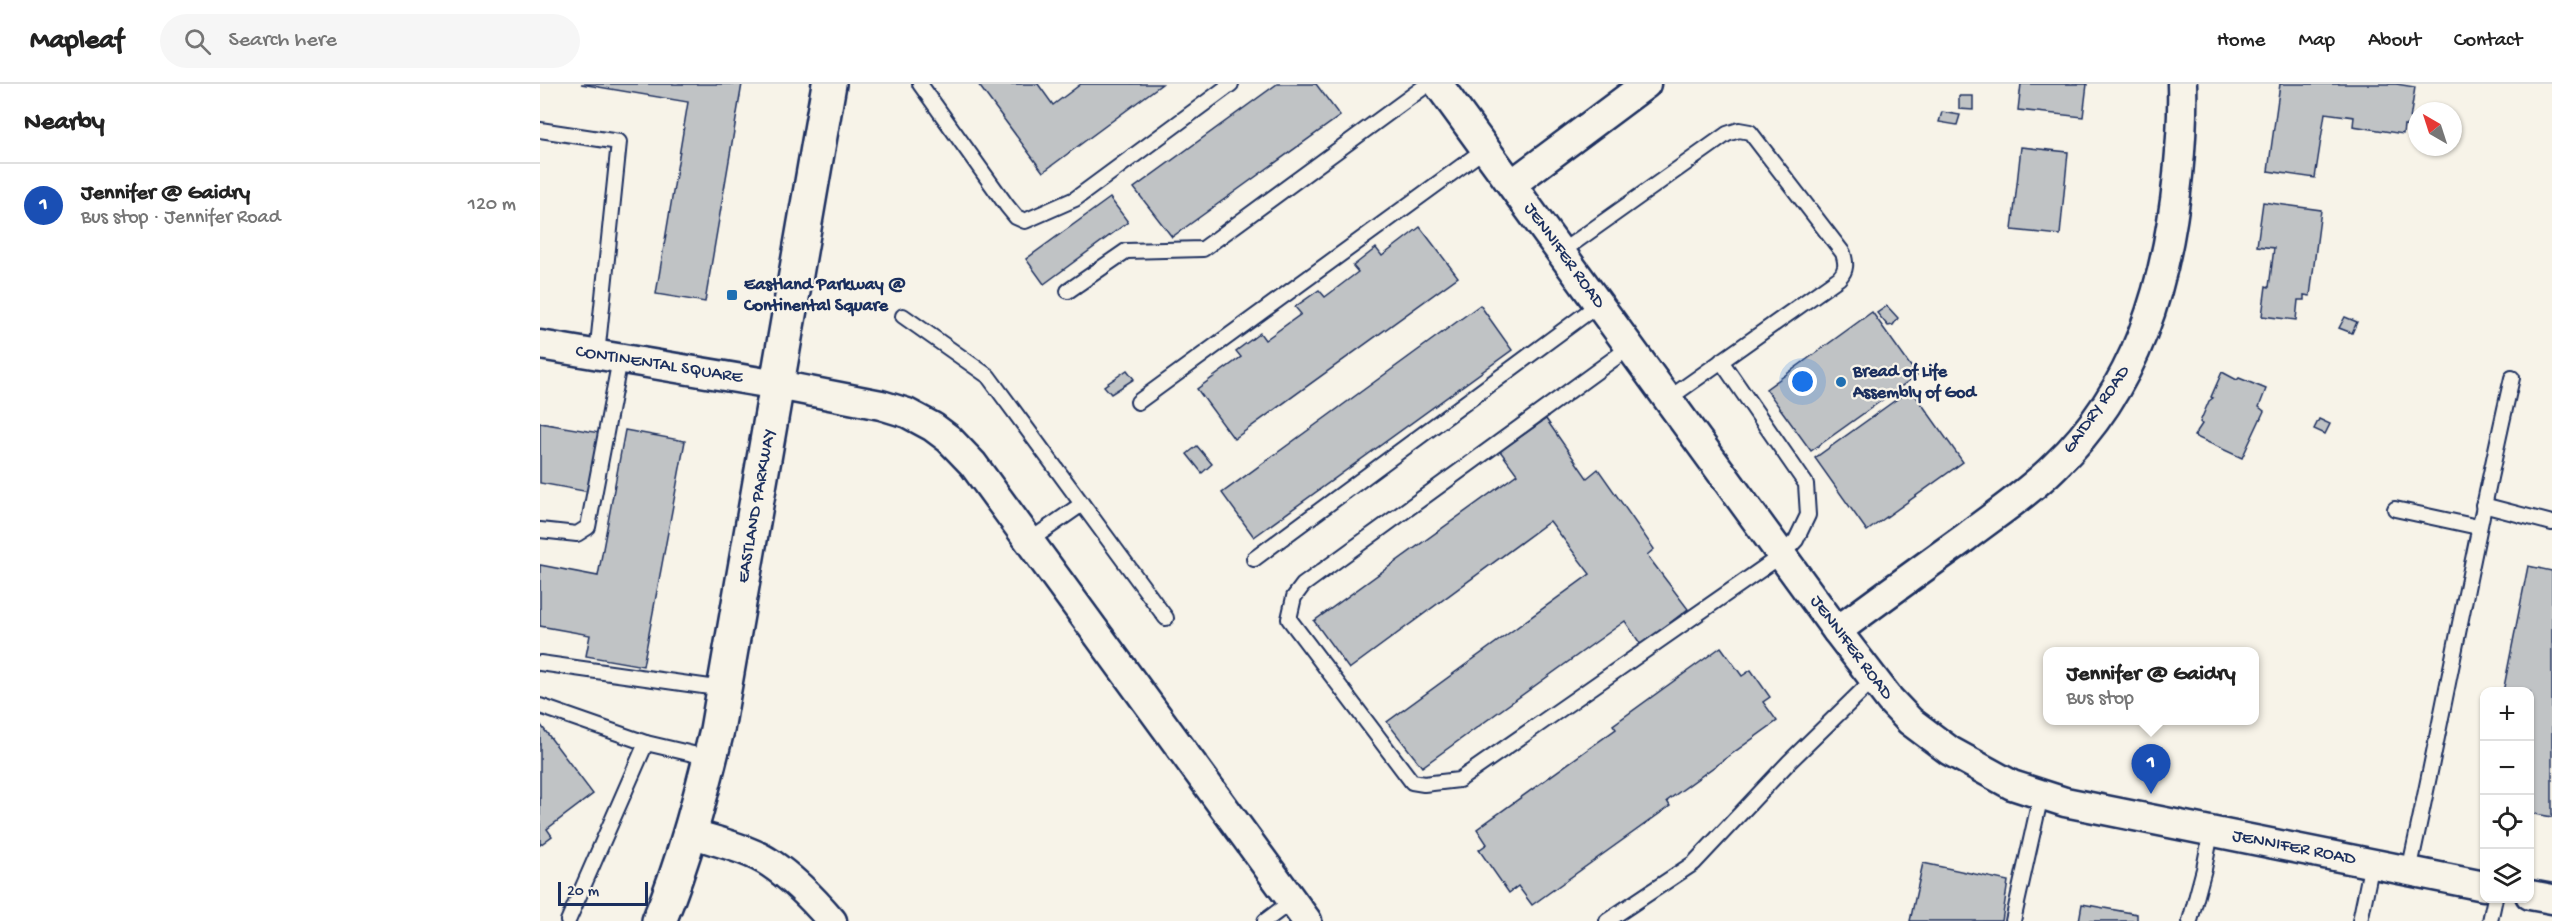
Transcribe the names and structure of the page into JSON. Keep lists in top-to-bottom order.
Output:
{
  "streets": {
    "street": [
      "JENNIFER ROAD",
      "CONTINENTAL SQUARE",
      "GAIDRY ROAD",
      "EASTLAND PARKWAY"
    ]
  },
  "crossings": [
    ["JENNIFER ROAD", "GAIDRY ROAD"],
    ["CONTINENTAL SQUARE", "EASTLAND PARKWAY"]
  ],
  "places": {
    "transit": ["Eastland Parkway @ Continental Square"],
    "other": ["Bread of Life Assembly of God"]
  },
  "scale_bar": "20 m",
  "north": "top left",
  "page": {
    "header": "Mapleaf",
    "search": "Search here",
    "nav": [
      "Home",
      "Map",
      "About",
      "Contact"
    ],
    "heading": "Nearby",
    "list": [
      {
        "mark": "1",
        "name": "Jennifer @ Gaidry",
        "note": "Bus stop · Jennifer Road",
        "value": "120 m"
      }
    ],
    "popup": ["Jennifer @ Gaidry", "Bus stop"],
    "map_buttons": ["+", "−"],
    "pins": "1",
    "scale": "20 m"
  }
}
